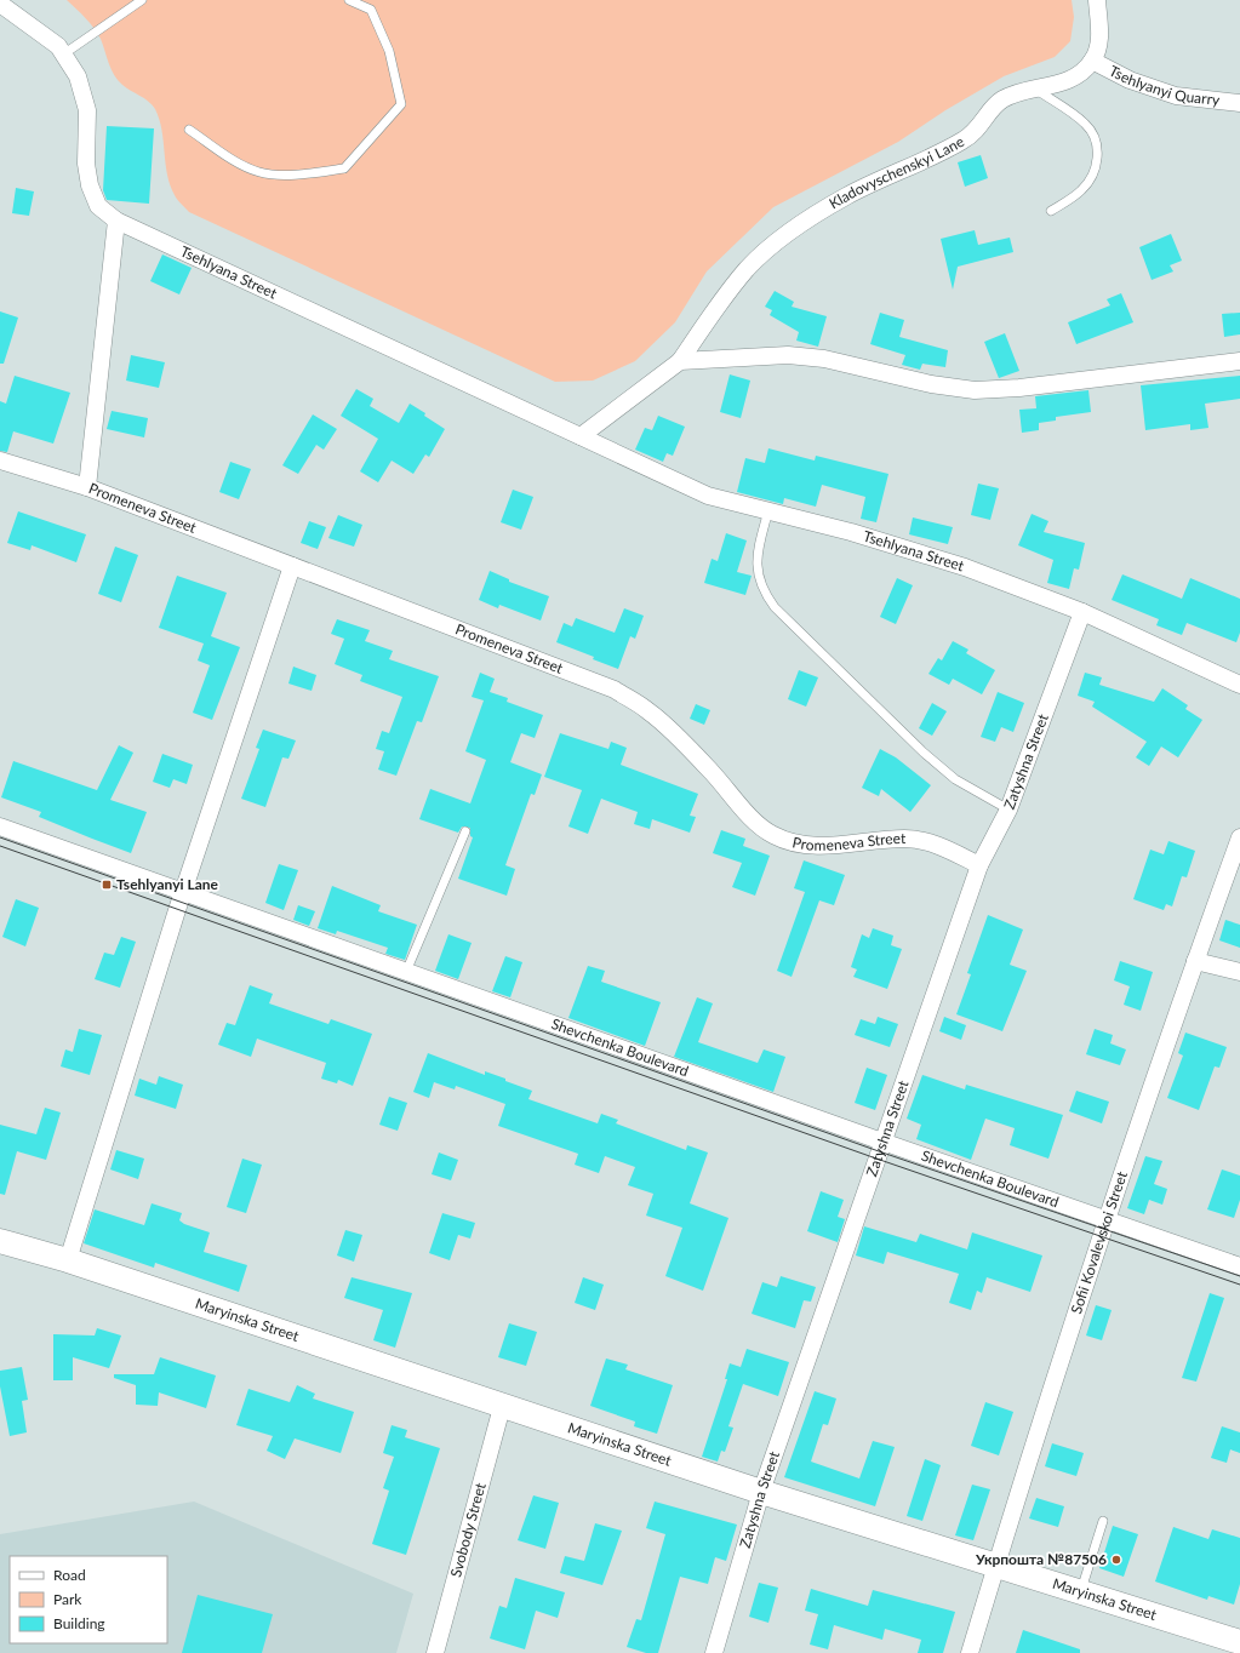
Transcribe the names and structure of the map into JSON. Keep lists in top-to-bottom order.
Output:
{
  "streets": {
    "street": [
      "Tsehlyanyi Quarry",
      "Kladovyschenskyi Lane",
      "Tsehlyana Street",
      "Promeneva Street",
      "Zatyshna Street",
      "Shevchenka Boulevard",
      "Sofii Kovalevskoi Street",
      "Maryinska Street",
      "Svobody Street"
    ]
  },
  "crossings": [
    ["Tsehlyanyi Quarry", "Kladovyschenskyi Lane"],
    ["Tsehlyana Street", "Zatyshna Street"],
    ["Promeneva Street", "Zatyshna Street"],
    ["Zatyshna Street", "Shevchenka Boulevard"],
    ["Zatyshna Street", "Maryinska Street"],
    ["Shevchenka Boulevard", "Sofii Kovalevskoi Street"],
    ["Sofii Kovalevskoi Street", "Maryinska Street"],
    ["Maryinska Street", "Svobody Street"]
  ],
  "places": {
    "transit": ["Tsehlyanyi Lane"],
    "other": ["Укрпошта №87506"]
  },
  "legend": ["Road", "Park", "Building"]
}
